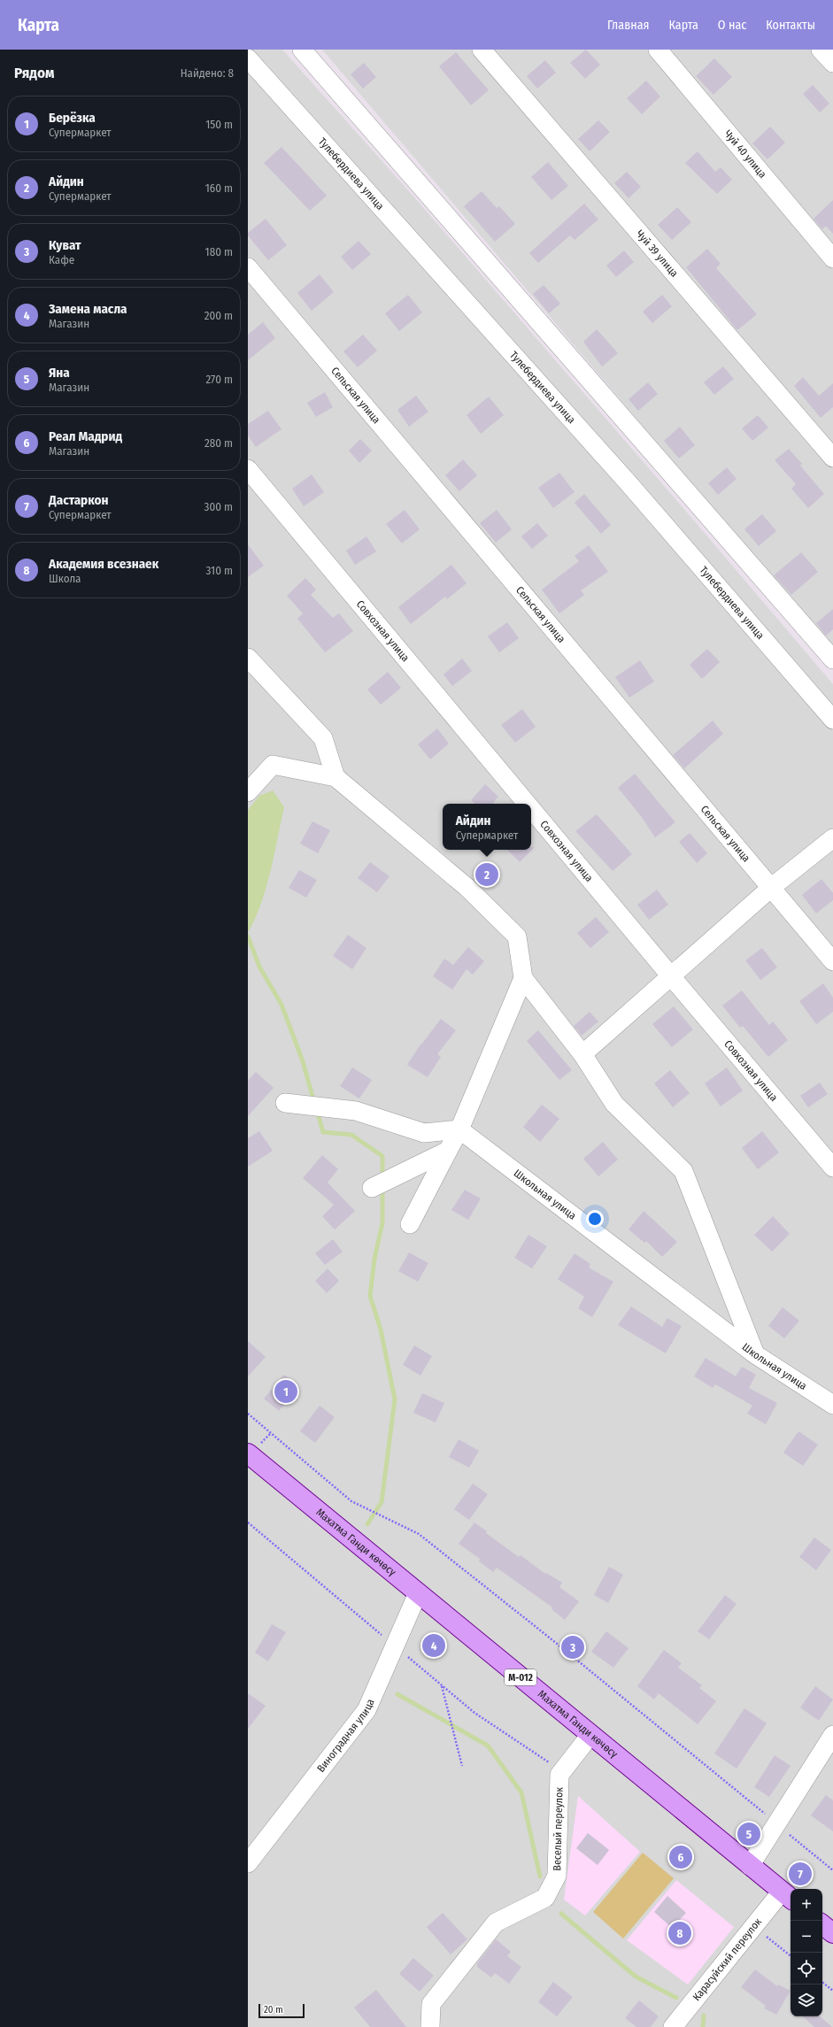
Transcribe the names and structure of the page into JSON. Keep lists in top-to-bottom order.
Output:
{
  "streets": {
    "main road": ["Махатма Ганди көчөсү", "М-012"],
    "street": [
      "Чуй 40 улица",
      "Тулебердиева улица",
      "Чуй 39 улица",
      "Сельская улица",
      "Совхозная улица",
      "Школьная улица",
      "Виноградная улица",
      "Веселый переулок",
      "Карасуйский переулок"
    ]
  },
  "crossings": [
    ["Махатма Ганди көчөсү", "Виноградная улица"],
    ["Махатма Ганди көчөсү", "Веселый переулок"],
    ["Махатма Ганди көчөсү", "Карасуйский переулок"]
  ],
  "scale_bar": "20 m",
  "page": {
    "header": "Карта",
    "nav": [
      "Главная",
      "Карта",
      "О нас",
      "Контакты"
    ],
    "heading": ["Рядом", "Найдено: 8"],
    "list": [
      {
        "mark": "1",
        "name": "Берёзка",
        "note": "Супермаркет",
        "value": "150 m"
      },
      {
        "mark": "2",
        "name": "Айдин",
        "note": "Супермаркет",
        "value": "160 m"
      },
      {
        "mark": "3",
        "name": "Куват",
        "note": "Кафе",
        "value": "180 m"
      },
      {
        "mark": "4",
        "name": "Замена масла",
        "note": "Магазин",
        "value": "200 m"
      },
      {
        "mark": "5",
        "name": "Яна",
        "note": "Магазин",
        "value": "270 m"
      },
      {
        "mark": "6",
        "name": "Реал Мадрид",
        "note": "Магазин",
        "value": "280 m"
      },
      {
        "mark": "7",
        "name": "Дастаркон",
        "note": "Супермаркет",
        "value": "300 m"
      },
      {
        "mark": "8",
        "name": "Академия всезнаек",
        "note": "Школа",
        "value": "310 m"
      }
    ],
    "popup": ["Айдин", "Супермаркет"],
    "pins": [
      "2",
      "1",
      "4",
      "3",
      "5",
      "6",
      "7",
      "8"
    ],
    "map_buttons": ["+", "−"],
    "scale": "20 m"
  }
}
